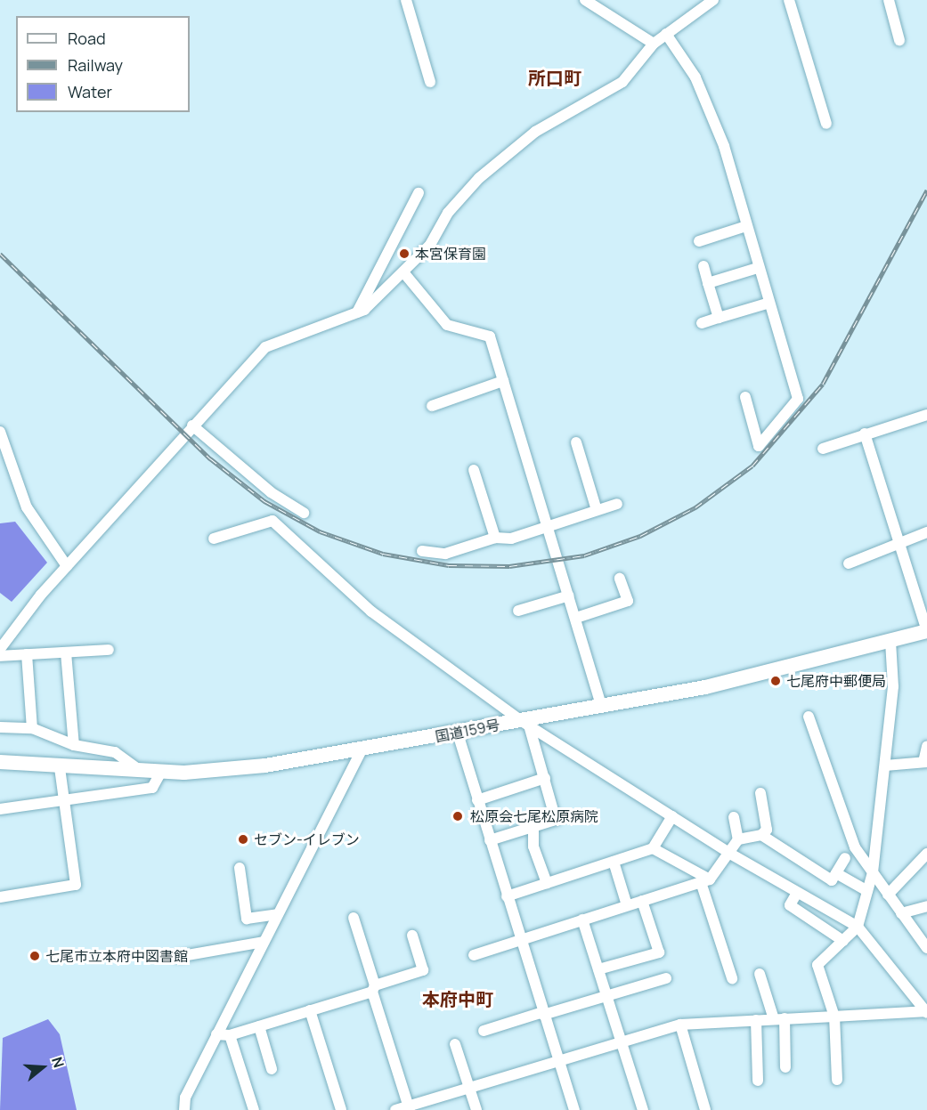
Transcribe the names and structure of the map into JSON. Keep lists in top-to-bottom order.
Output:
{
  "streets": {
    "highway": ["国道159号"]
  },
  "districts": ["所口町", "本府中町"],
  "places": [
    "本宮保育園",
    "七尾府中郵便局",
    "松原会七尾松原病院",
    "セブン-イレブン",
    "七尾市立本府中図書館"
  ],
  "legend": ["Road", "Railway", "Water"],
  "north": "right"
}
